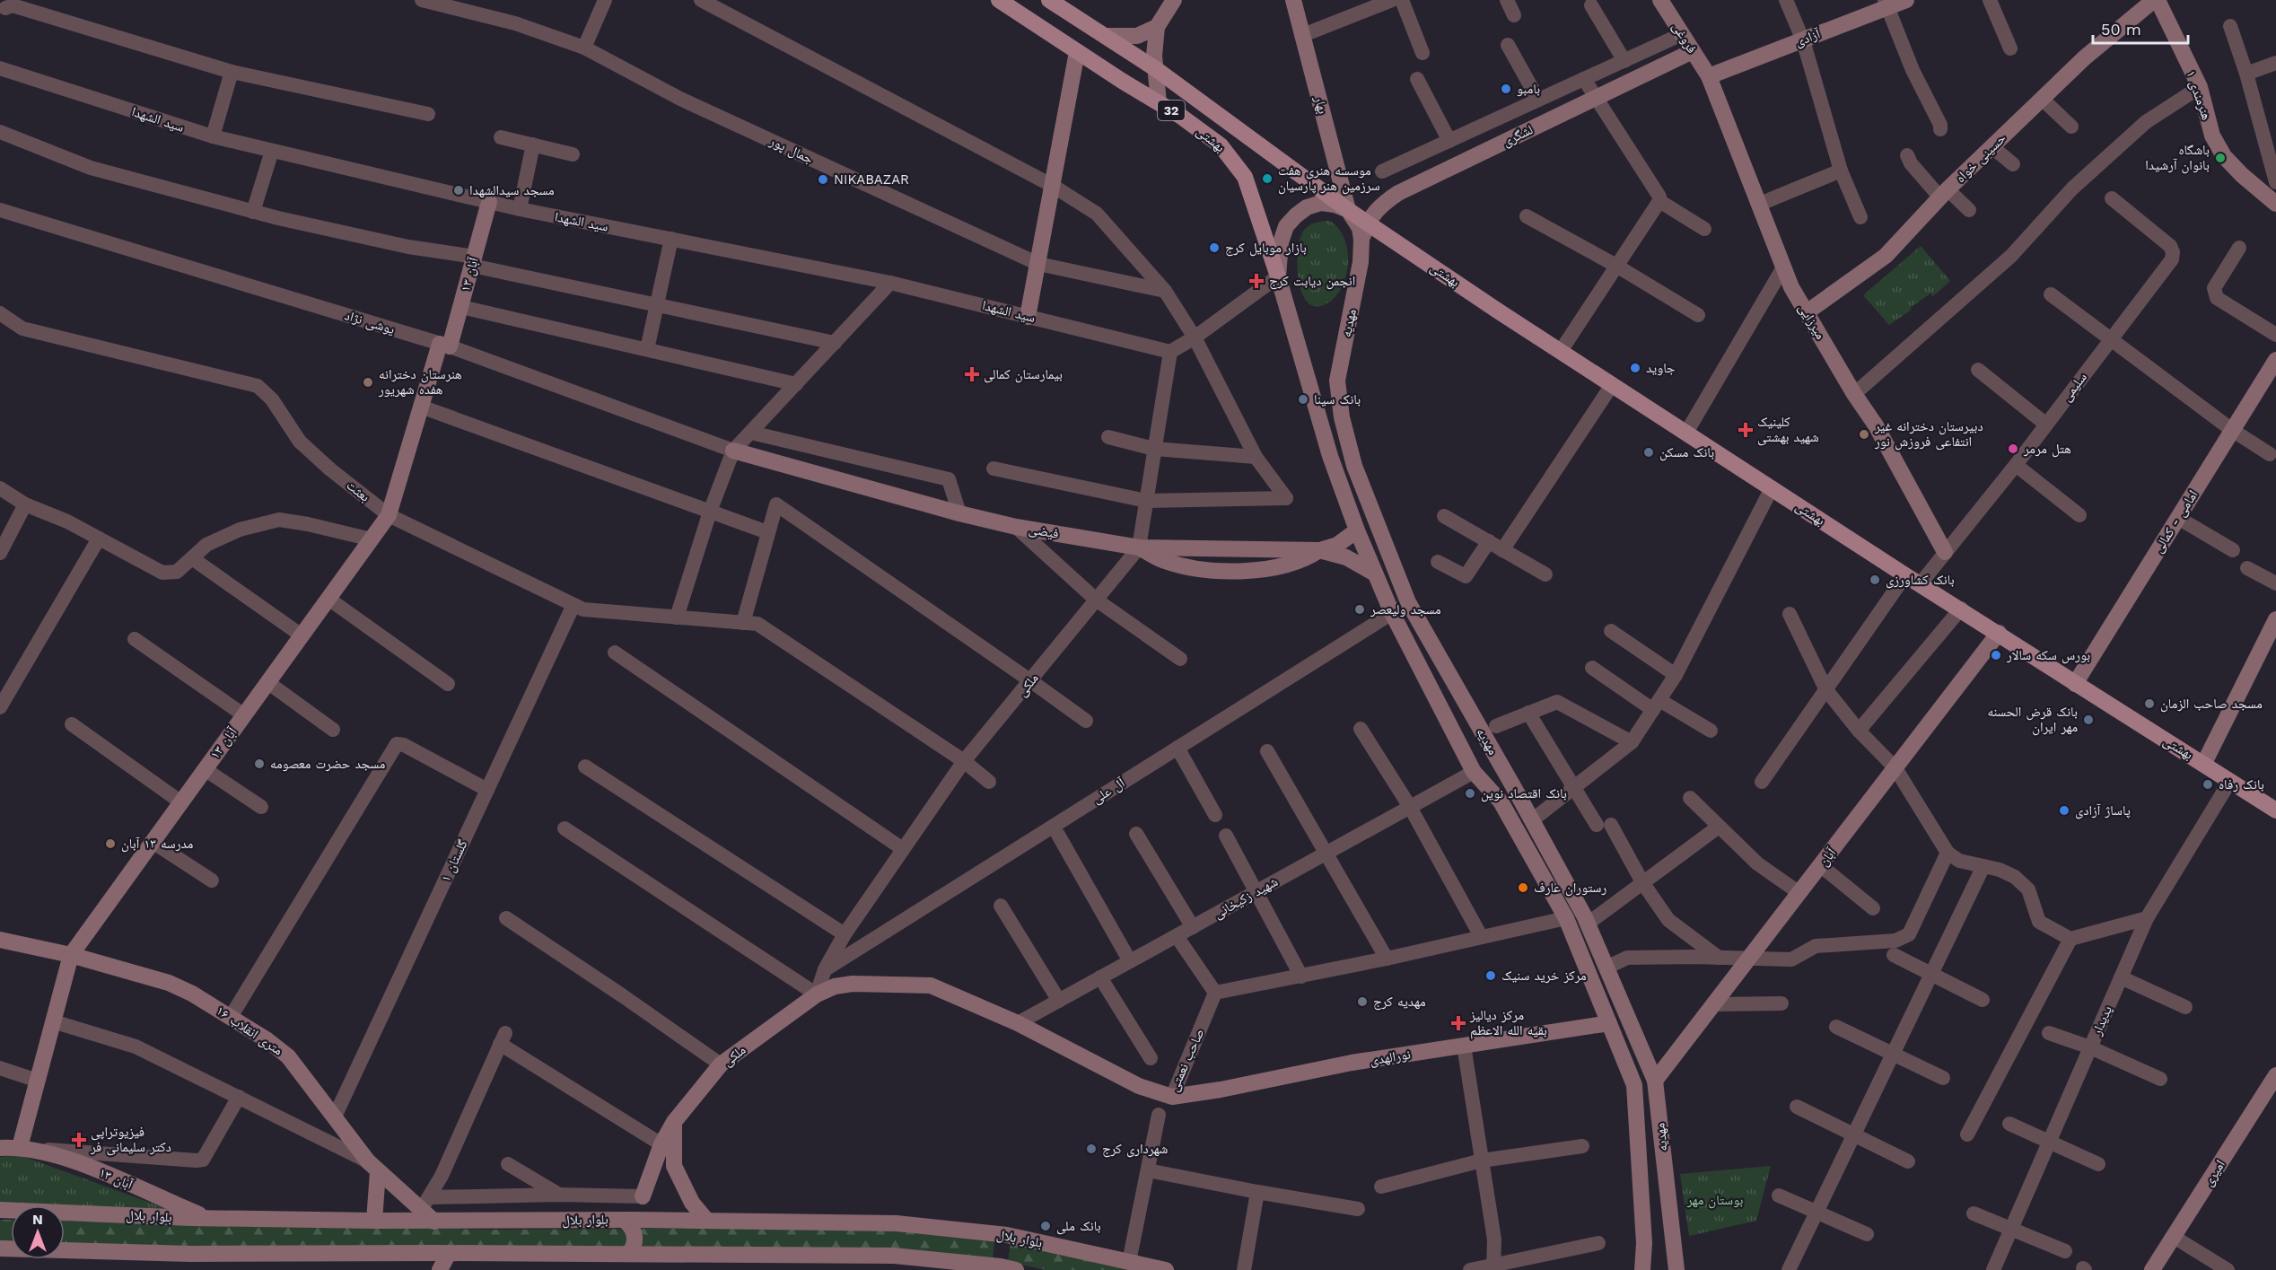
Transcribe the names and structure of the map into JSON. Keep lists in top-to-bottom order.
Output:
{
  "streets": {
    "main road": ["32", "بهشتى", "بهشتی"],
    "street": [
      "فروغی",
      "آزادی",
      "هنرمندی ۱",
      "بهار",
      "سید الشهدا",
      "لشگری",
      "جمال پور",
      "حسینی خواه",
      "۱۳ آبان",
      "میرزایی",
      "یوشی نژاد",
      "مهدیه",
      "سلیمی",
      "بعثت",
      "امامی - کمالی",
      "فیضی",
      "ملکی",
      "آل علی",
      "آبان",
      "گلستان ۱",
      "شهید زکیخانی",
      "پدیدار",
      "۱۶ متری انقلاب",
      "نورالهدی",
      "صاحب نعمتی",
      "امیری",
      "بلوار بلال"
    ]
  },
  "crossings": [
    ["فروغی", "آزادی"],
    ["فروغی", "لشگری"],
    ["فروغی", "میرزایی"],
    ["آزادی", "میرزایی"],
    ["هنرمندی ۱", "حسینی خواه"],
    ["بهار", "بهشتى"],
    ["بهار", "بهشتی"],
    ["بهار", "مهدیه"],
    ["سید الشهدا", "۱۳ آبان"],
    ["لشگری", "بهشتی"],
    ["لشگری", "مهدیه"],
    ["بهشتى", "بهشتی"],
    ["بهشتى", "مهدیه"],
    ["حسینی خواه", "میرزایی"],
    ["۱۳ آبان", "یوشی نژاد"],
    ["۱۳ آبان", "بعثت"],
    ["۱۳ آبان", "۱۶ متری انقلاب"],
    ["۱۳ آبان", "بلوار بلال"],
    ["بهشتی", "مهدیه"],
    ["بهشتی", "سلیمی"],
    ["بهشتی", "امامی - کمالی"],
    ["بهشتی", "آبان"],
    ["بهشتی", "پدیدار"],
    ["میرزایی", "سلیمی"],
    ["یوشی نژاد", "فیضی"],
    ["مهدیه", "فیضی"],
    ["مهدیه", "آل علی"],
    ["مهدیه", "آبان"],
    ["مهدیه", "شهید زکیخانی"],
    ["مهدیه", "نورالهدی"],
    ["بعثت", "ملکی"],
    ["بعثت", "گلستان ۱"],
    ["فیضی", "ملکی"],
    ["ملکی", "آل علی"],
    ["ملکی", "صاحب نعمتی"],
    ["گلستان ۱", "۱۶ متری انقلاب"],
    ["شهید زکیخانی", "صاحب نعمتی"],
    ["۱۶ متری انقلاب", "بلوار بلال"],
    ["نورالهدی", "صاحب نعمتی"]
  ],
  "parks": ["بوستان مهر"],
  "places": {
    "other": [
      "بامبو",
      "باشگاه بانوان آرشیدا",
      "موسسه هنری هفت سرزمین هنر پارسیان",
      "NIKABAZAR",
      "مسجد سیدالشهدا",
      "بازار موبایل کرج",
      "جاوید",
      "هنرستان دخترانه هفده شهریور",
      "بانک سینا",
      "دبیرستان دخترانه غیر انتفاعی فروزش نور",
      "هتل مرمر",
      "بانک مسکن",
      "بانک کشاورزی",
      "مسجد ولیعصر",
      "بورس سکه سالار",
      "مسجد صاحب الزمان",
      "بانک قرض الحسنه مهر ایران",
      "مسجد حضرت معصومه",
      "بانک رفاه",
      "بانک اقتصاد نوین",
      "پاساژ آزادی",
      "مدرسه ۱۳ آبان",
      "رستوران عارف",
      "مرکز خرید سنیک",
      "مهدیه کرج",
      "شهرداری کرج",
      "بانک ملی"
    ],
    "health": [
      "انجمن دیابت کرج",
      "بیمارستان کمالی",
      "کلینیک شهید بهشتی",
      "مرکز دیالیز بقیه الله الاعظم",
      "فیزیوتراپی دکتر سلیمانی فر"
    ]
  },
  "scale_bar": "50 m",
  "north": "top"
}
